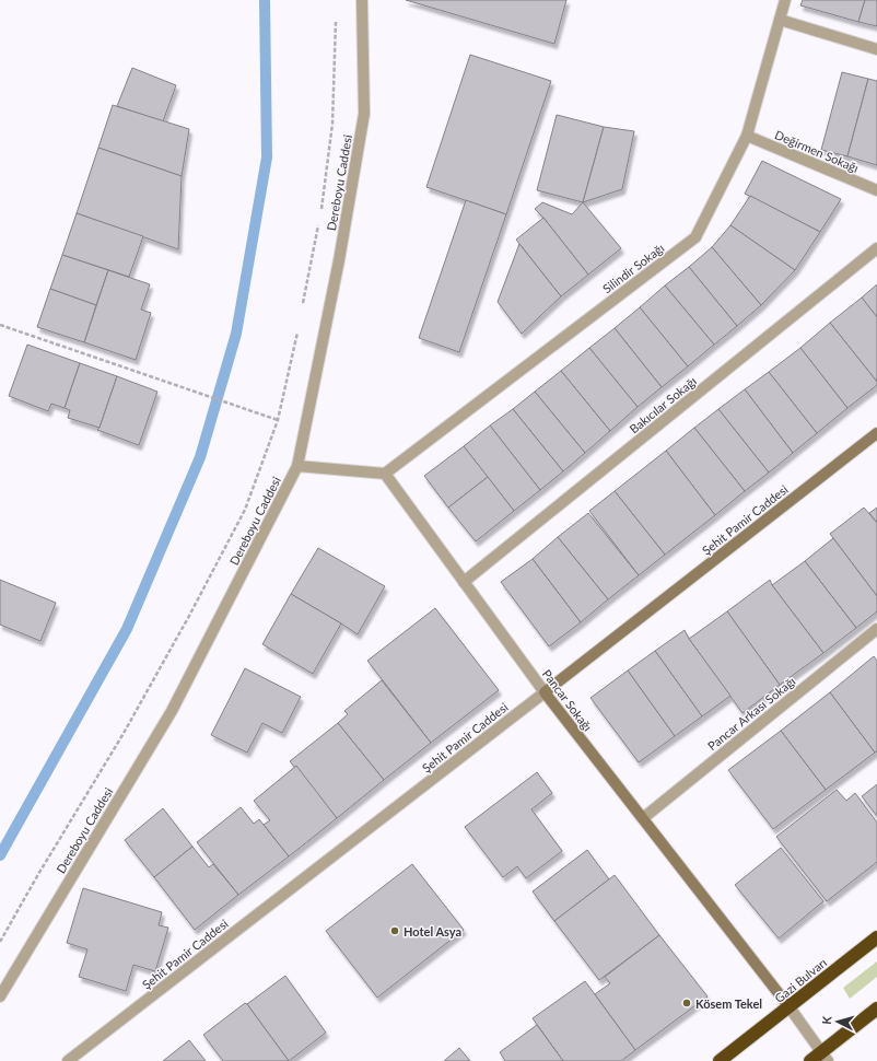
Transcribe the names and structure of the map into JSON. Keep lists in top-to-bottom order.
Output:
{
  "streets": {
    "highway": ["Gazi Bulvarı"],
    "street": [
      "Değirmen Sokağı",
      "Dereboyu Caddesi",
      "Silindir Sokağı",
      "Bakıcılar Sokağı",
      "Şehit Pamir Caddesi",
      "Pancar Sokağı",
      "Pancar Arkası Sokağı"
    ]
  },
  "crossings": [
    ["Değirmen Sokağı", "Silindir Sokağı"],
    ["Silindir Sokağı", "Pancar Sokağı"],
    ["Bakıcılar Sokağı", "Pancar Sokağı"],
    ["Şehit Pamir Caddesi", "Pancar Sokağı"],
    ["Pancar Sokağı", "Pancar Arkası Sokağı"],
    ["Pancar Sokağı", "Gazi Bulvarı"]
  ],
  "places": ["Hotel Asya", "Kösem Tekel"],
  "north": "left"
}
